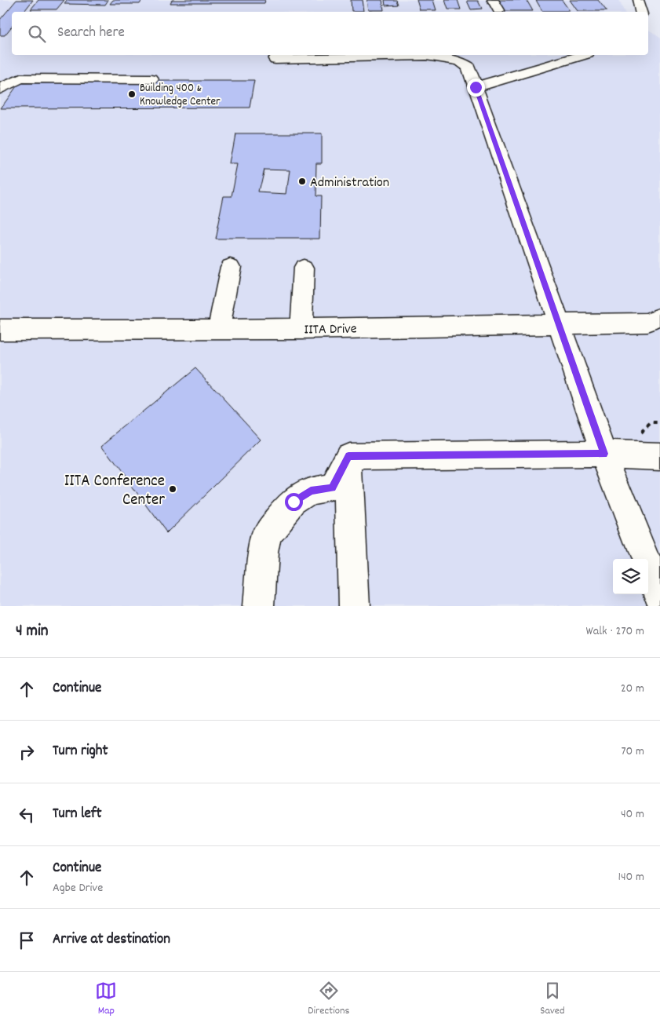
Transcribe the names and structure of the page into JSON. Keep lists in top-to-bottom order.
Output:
{
  "streets": {
    "street": ["IITA Drive"]
  },
  "places": ["Building 400 & Knowledge Center", "Administration", "IITA Conference Center"],
  "page": {
    "search": "Search here",
    "heading": ["4 min", "Walk · 270 m"],
    "list": [
      ["Continue", "20 m"],
      ["Turn right", "70 m"],
      ["Turn left", "40 m"],
      ["Continue", "Agbe Drive", "140 m"],
      "Arrive at destination"
    ],
    "nav": ["Map", "Directions", "Saved"]
  }
}
